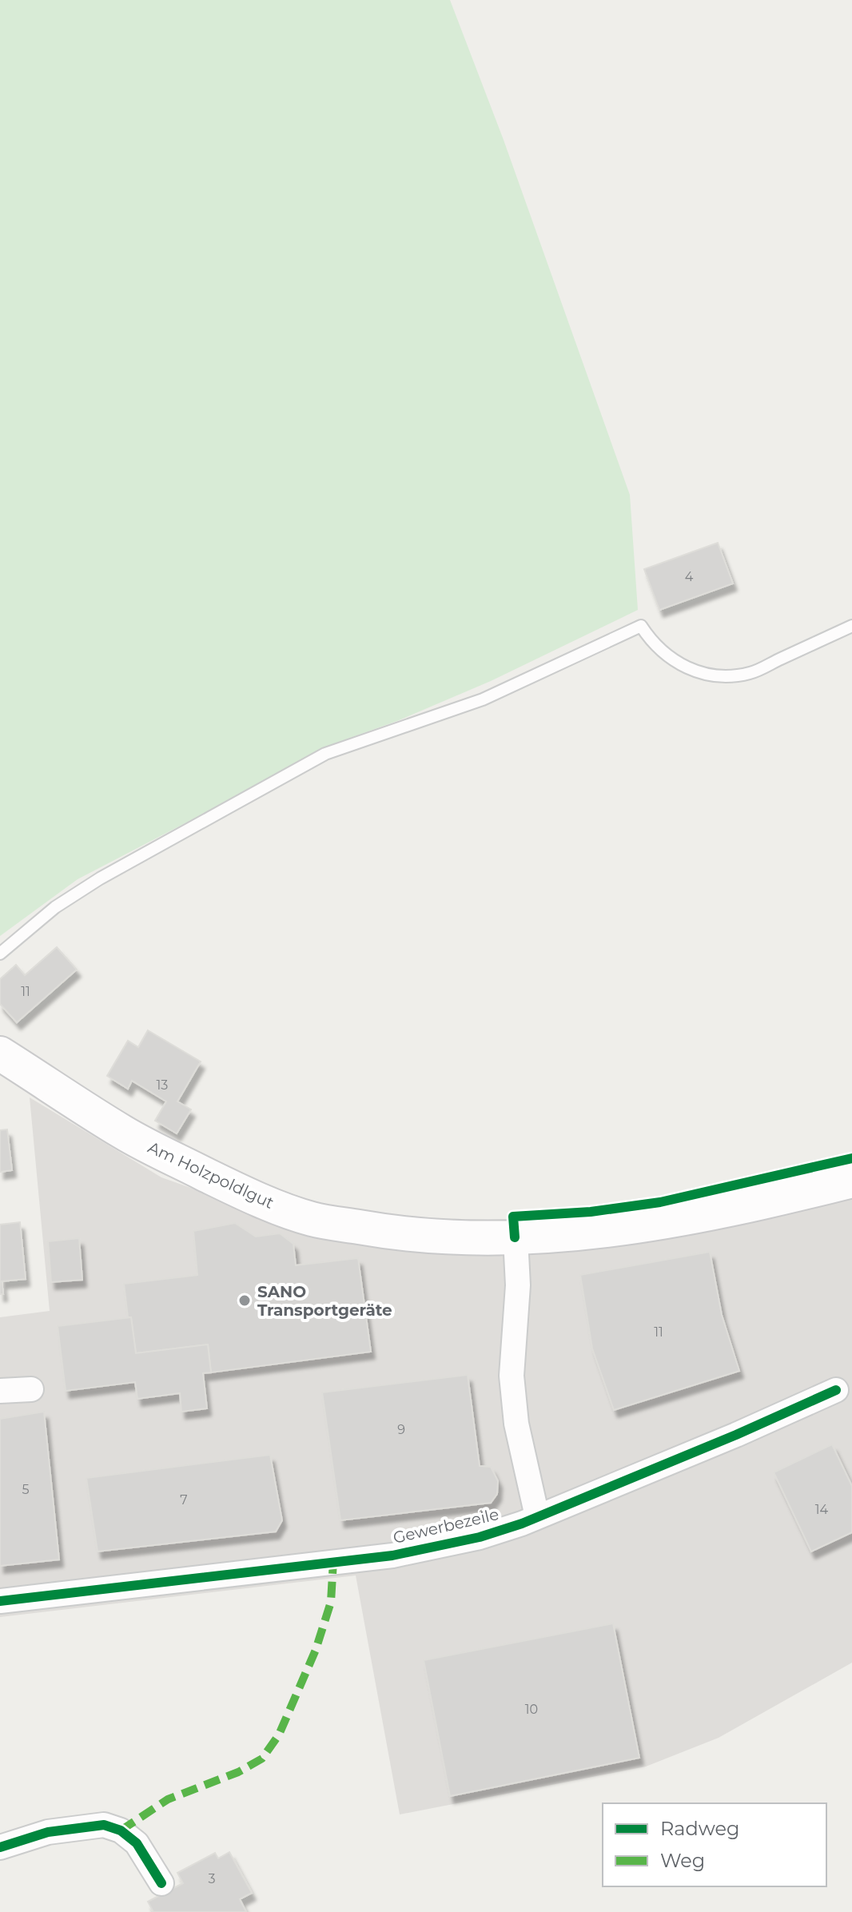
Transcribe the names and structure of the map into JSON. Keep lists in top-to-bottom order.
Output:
{
  "streets": {
    "main road": ["Am Holzpoldlgut"],
    "street": ["Gewerbezeile"]
  },
  "places": ["SANO Transportgeräte"],
  "house_numbers": [
    "4",
    "11",
    "13",
    "11",
    "9",
    "5",
    "7",
    "14",
    "10",
    "3"
  ],
  "legend": ["Radweg", "Weg"]
}
